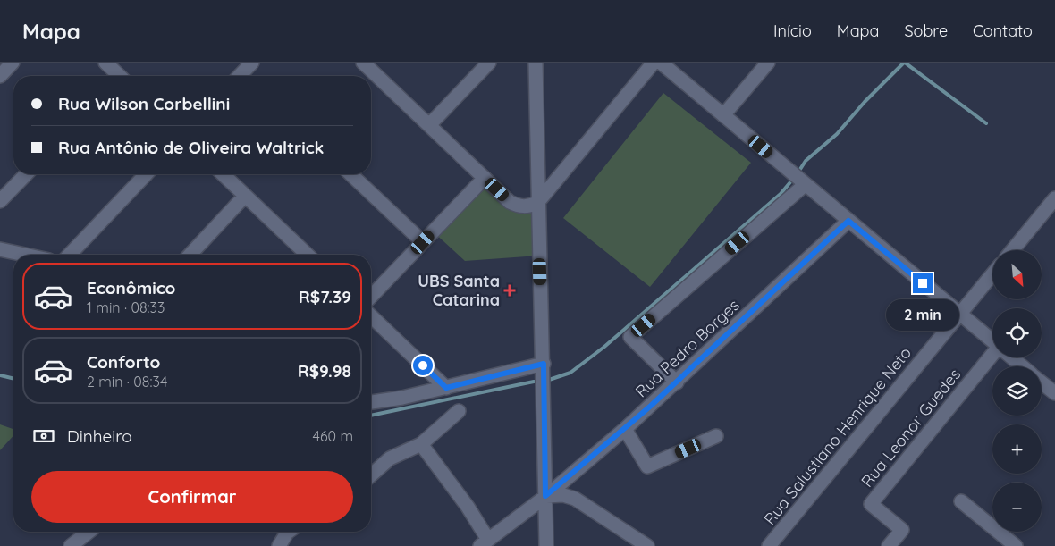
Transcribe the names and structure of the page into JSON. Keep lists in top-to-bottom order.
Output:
{
  "streets": {
    "street": ["Rua Pedro Borges", "Rua Leonor Guedes", "Rua Salustiano Henrique Neto"]
  },
  "places": {
    "health": ["UBS Santa Catarina"]
  },
  "north": "bottom right",
  "page": {
    "header": "Mapa",
    "nav": [
      "Início",
      "Mapa",
      "Sobre",
      "Contato"
    ],
    "banner": ["Rua Wilson Corbellini", "Rua Antônio de Oliveira Waltrick"],
    "map_buttons": ["+", "−"],
    "list": [
      {
        "name": "Econômico",
        "note": "1 min · 08:33",
        "value": "R$7.39"
      },
      {
        "name": "Conforto",
        "note": "2 min · 08:34",
        "value": "R$9.98"
      }
    ],
    "bubble": "2 min",
    "pay": ["Dinheiro", "460 m"],
    "buttons": "Confirmar"
  }
}
